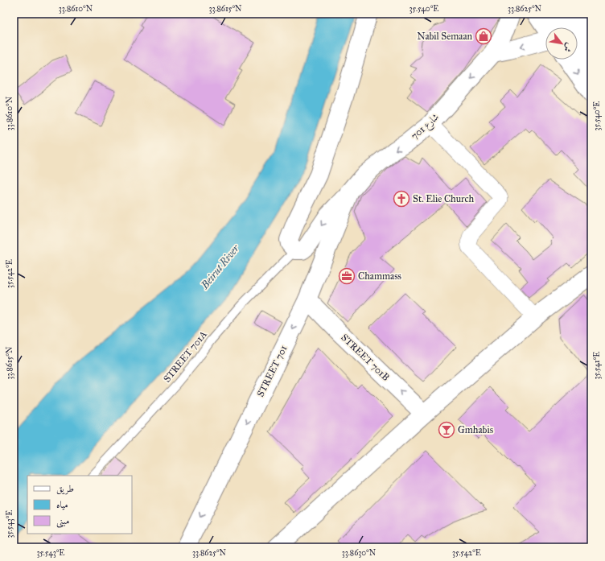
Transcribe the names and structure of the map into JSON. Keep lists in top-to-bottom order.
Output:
{
  "streets": {
    "street": ["شارع 701", "STREET 701B", "STREET 701"],
    "lane": ["STREET 701A"]
  },
  "crossings": [
    ["شارع 701", "STREET 701A"],
    ["شارع 701", "STREET 701"],
    ["STREET 701B", "STREET 701"]
  ],
  "one_way": ["شارع 701", "STREET 701B"],
  "water": ["Beirut River"],
  "places": {
    "shop": ["Nabil Semaan"],
    "church": ["St. Elie Church"],
    "office": ["Chammass"],
    "bar": ["Gmhabis"]
  },
  "legend": ["طريق", "مياه", "مبنى"],
  "north": "bottom right",
  "coordinates": [
    "33.8610°N",
    "33.8615°N",
    "35.540°E",
    "33.8625°N",
    "35.542°E",
    "35.541°E",
    "35.543°E",
    "33.8630°N"
  ]
}
